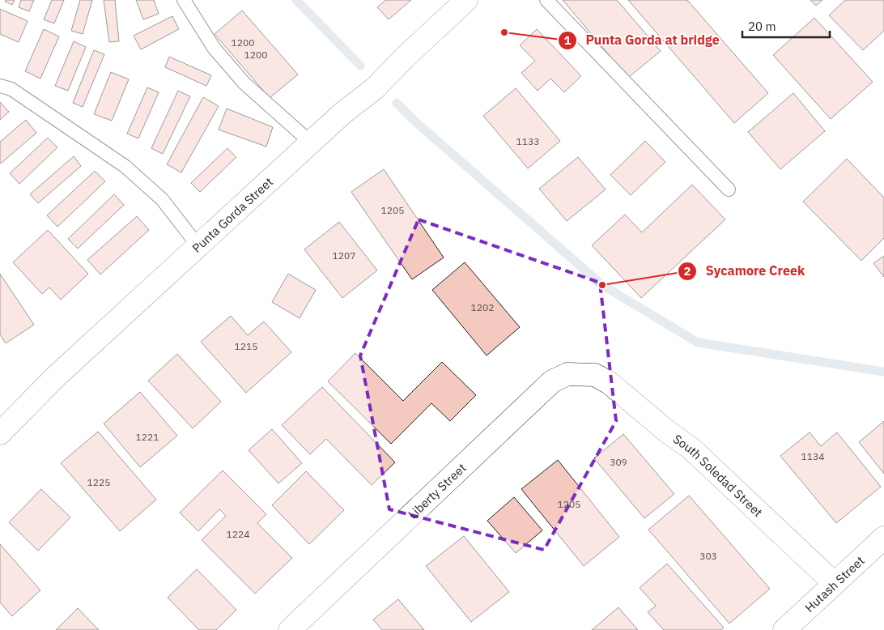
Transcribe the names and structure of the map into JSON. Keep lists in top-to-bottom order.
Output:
{
  "streets": {
    "street": [
      "Punta Gorda Street",
      "South Soledad Street",
      "Liberty Street",
      "Hutash Street"
    ]
  },
  "crossings": [
    ["South Soledad Street", "Liberty Street"],
    ["South Soledad Street", "Hutash Street"]
  ],
  "places": ["Punta Gorda at bridge", "Sycamore Creek"],
  "house_numbers": [
    "1200",
    "1200",
    "1133",
    "1205",
    "1207",
    "1202",
    "1215",
    "1221",
    "1134",
    "309",
    "1225",
    "1205",
    "1224",
    "303"
  ],
  "scale_bar": "20 m"
}
